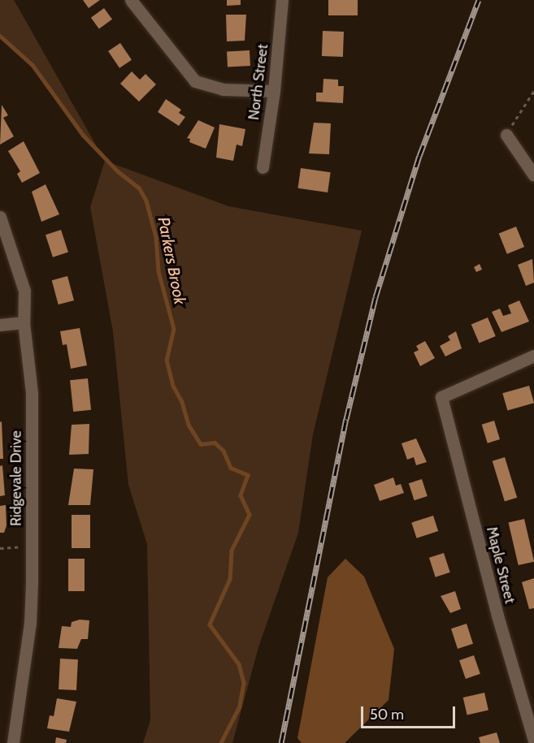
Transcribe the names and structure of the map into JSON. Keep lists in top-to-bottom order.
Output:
{
  "streets": {
    "street": ["North Street", "Ridgevale Drive", "Maple Street"]
  },
  "water": ["Parkers Brook"],
  "scale_bar": "50 m"
}
